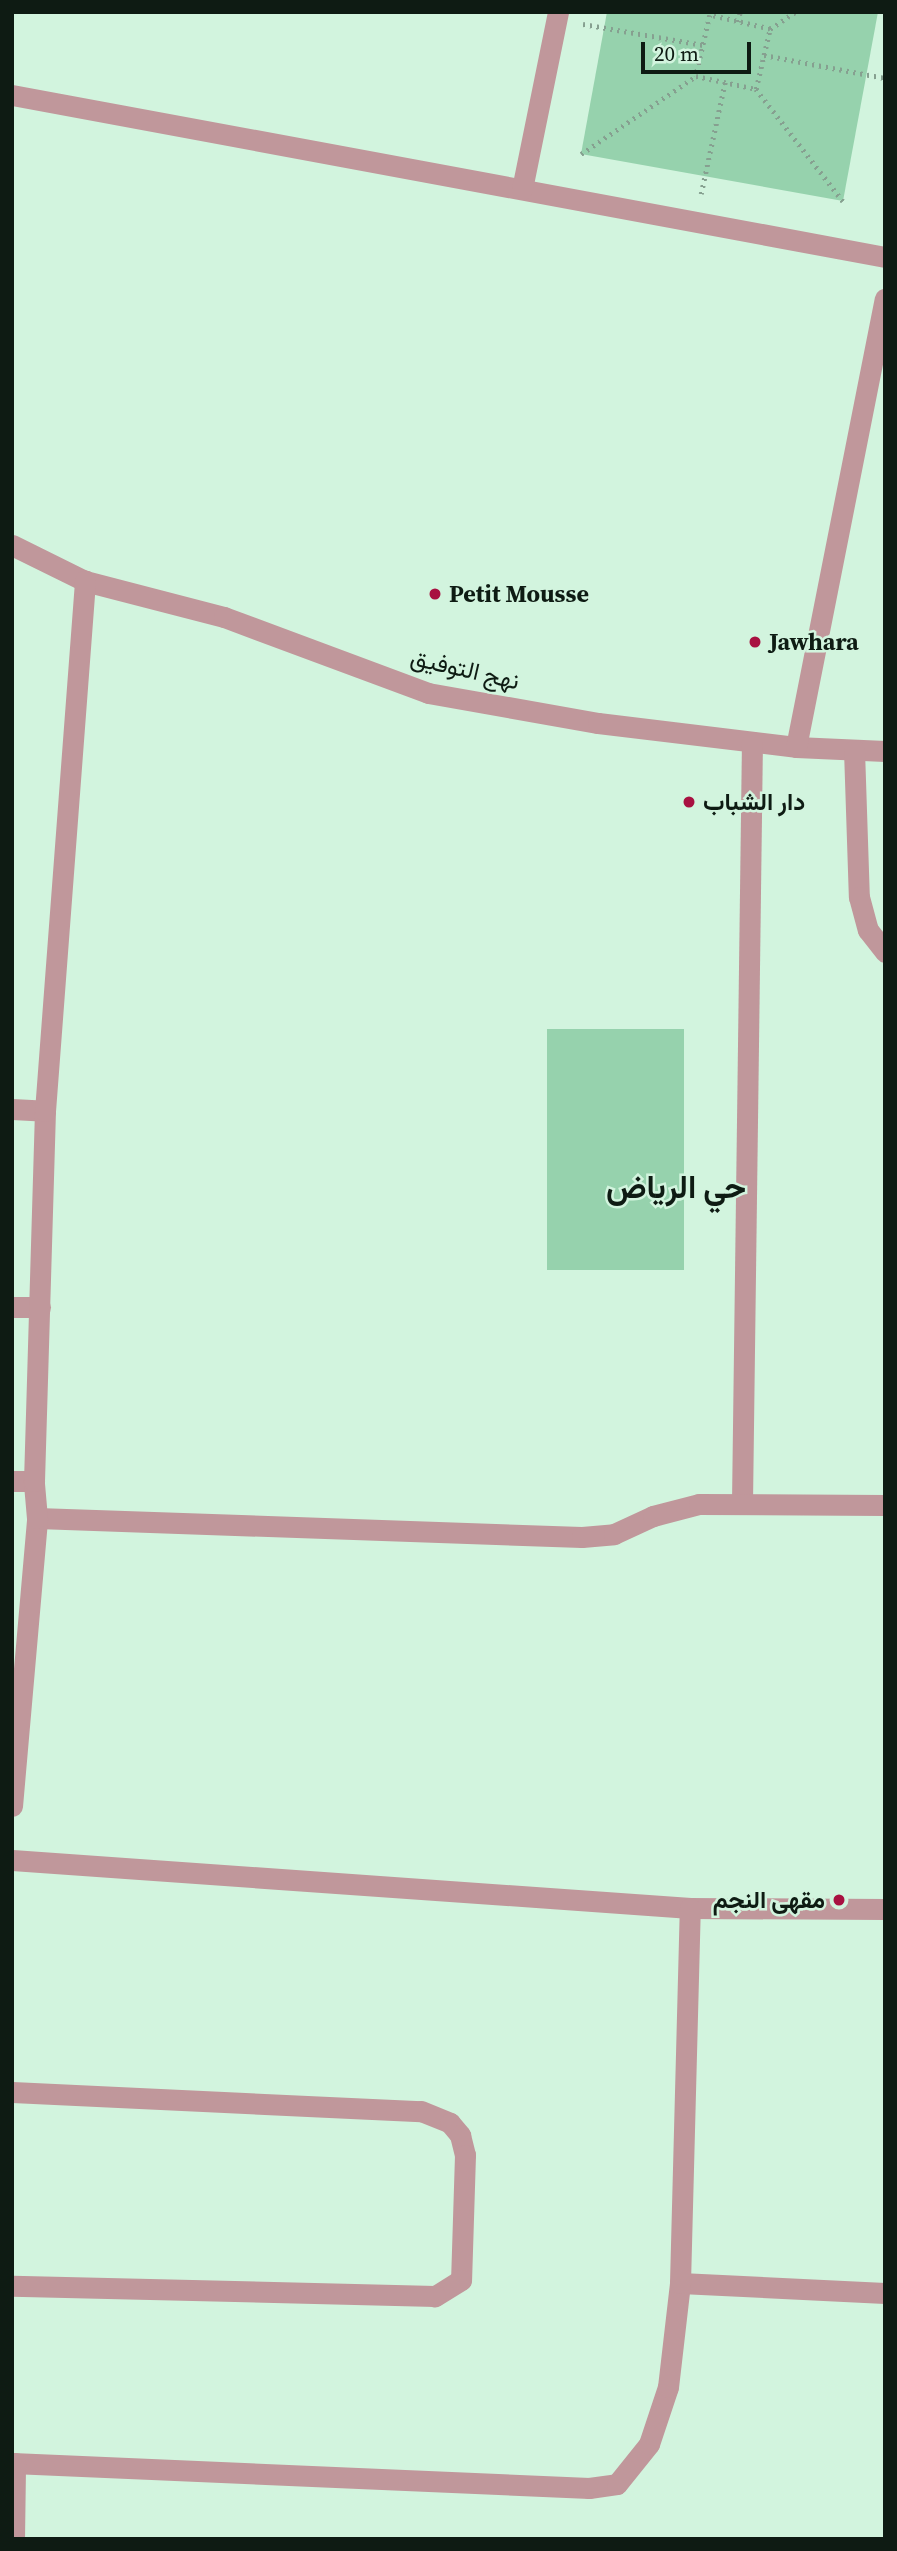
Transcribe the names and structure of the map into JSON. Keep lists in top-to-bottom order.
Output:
{
  "streets": {
    "street": ["نهج التوفيق"]
  },
  "districts": ["حي الرياض"],
  "places": [
    "Petit Mousse",
    "Jawhara",
    "دار الشباب",
    "مقهى النجم"
  ],
  "scale_bar": "20 m"
}
